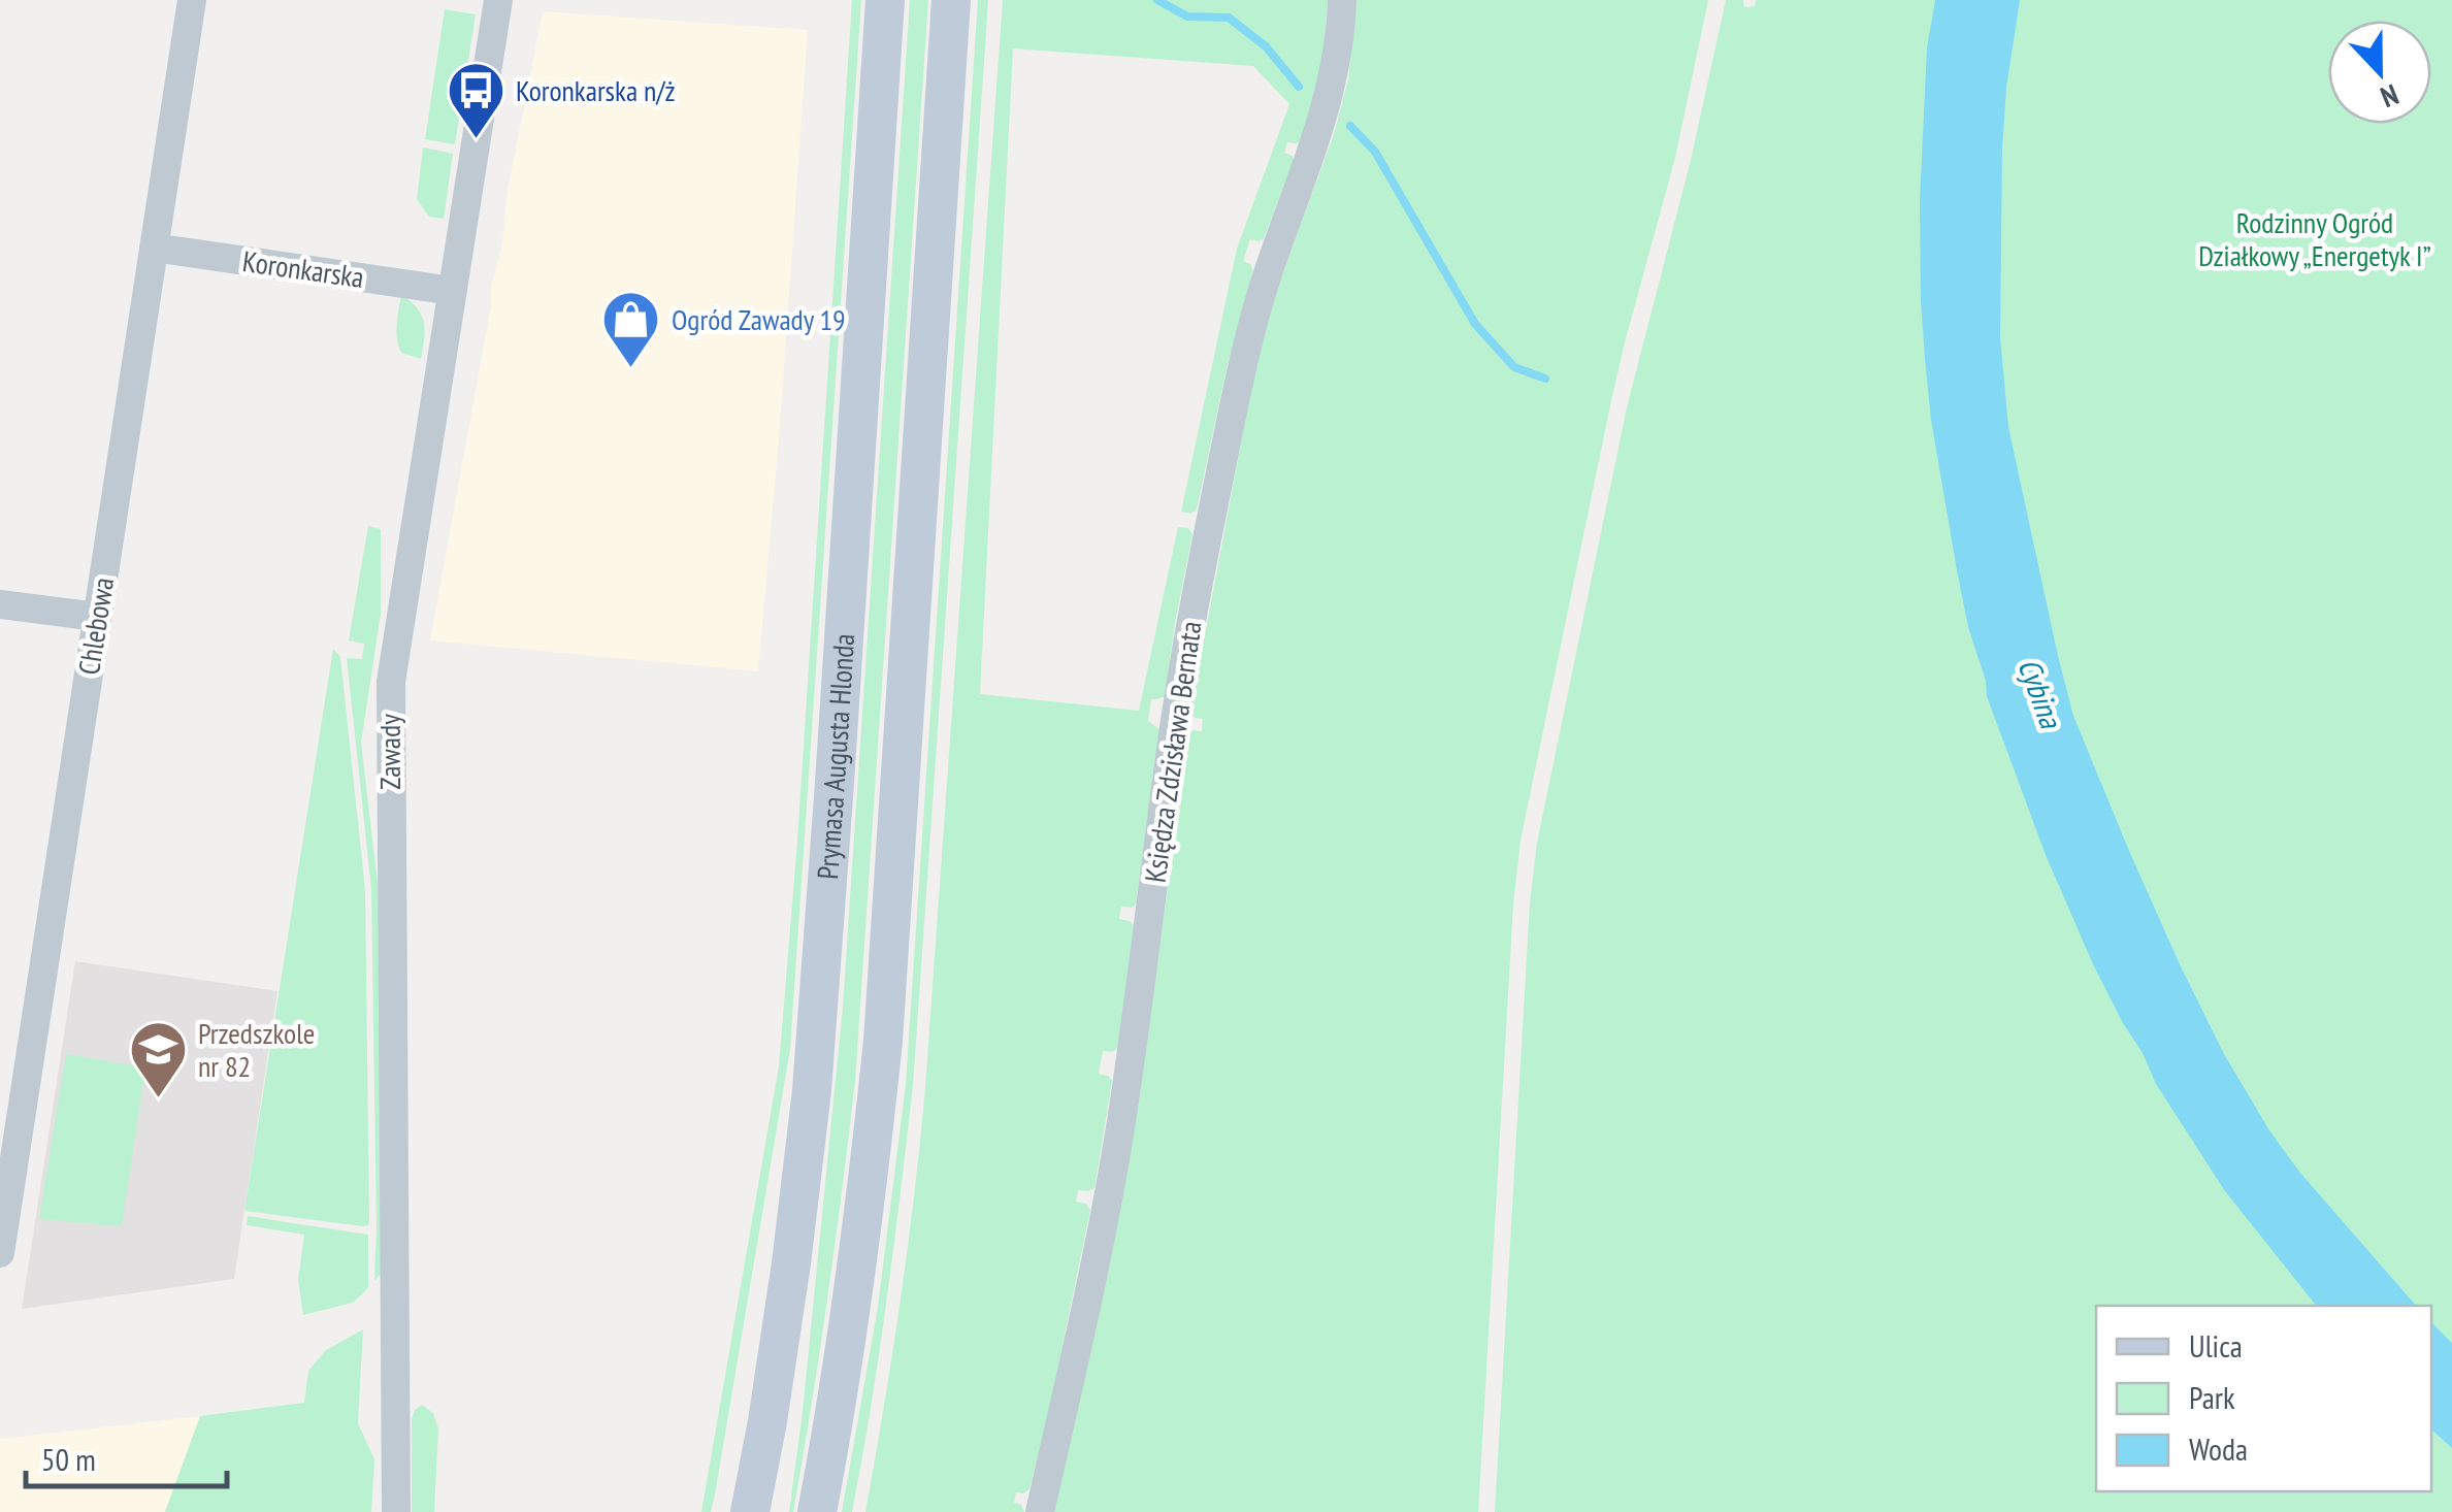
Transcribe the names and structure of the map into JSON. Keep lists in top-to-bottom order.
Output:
{
  "streets": {
    "main road": ["Prymasa Augusta Hlonda"],
    "street": [
      "Koronkarska",
      "Chlebowa",
      "Zawady",
      "Księdza Zdzisława Bernata"
    ]
  },
  "crossings": [
    ["Koronkarska", "Chlebowa"],
    ["Koronkarska", "Zawady"]
  ],
  "water": ["Cybina"],
  "parks": ["Rodzinny Ogród Działkowy „Energetyk I”"],
  "places": {
    "bus stop": ["Koronkarska n/ż"],
    "shop": ["Ogród Zawady 19"],
    "school or university": ["Przedszkole nr 82"]
  },
  "legend": ["Ulica", "Park", "Woda"],
  "scale_bar": "50 m",
  "north": "bottom"
}
